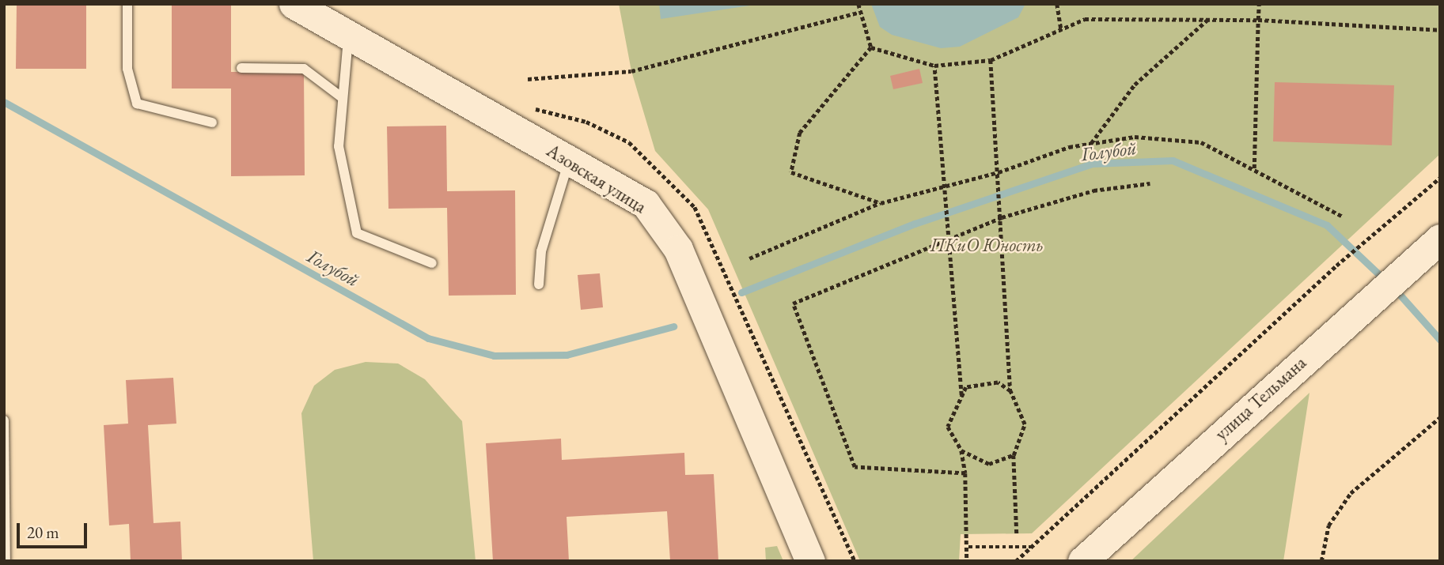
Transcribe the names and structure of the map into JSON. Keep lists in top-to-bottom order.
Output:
{
  "streets": {
    "main road": ["Азовская улица", "улица Тельмана"]
  },
  "water": ["Голубой"],
  "parks": ["ПКиО Юность"],
  "scale_bar": "20 m"
}
